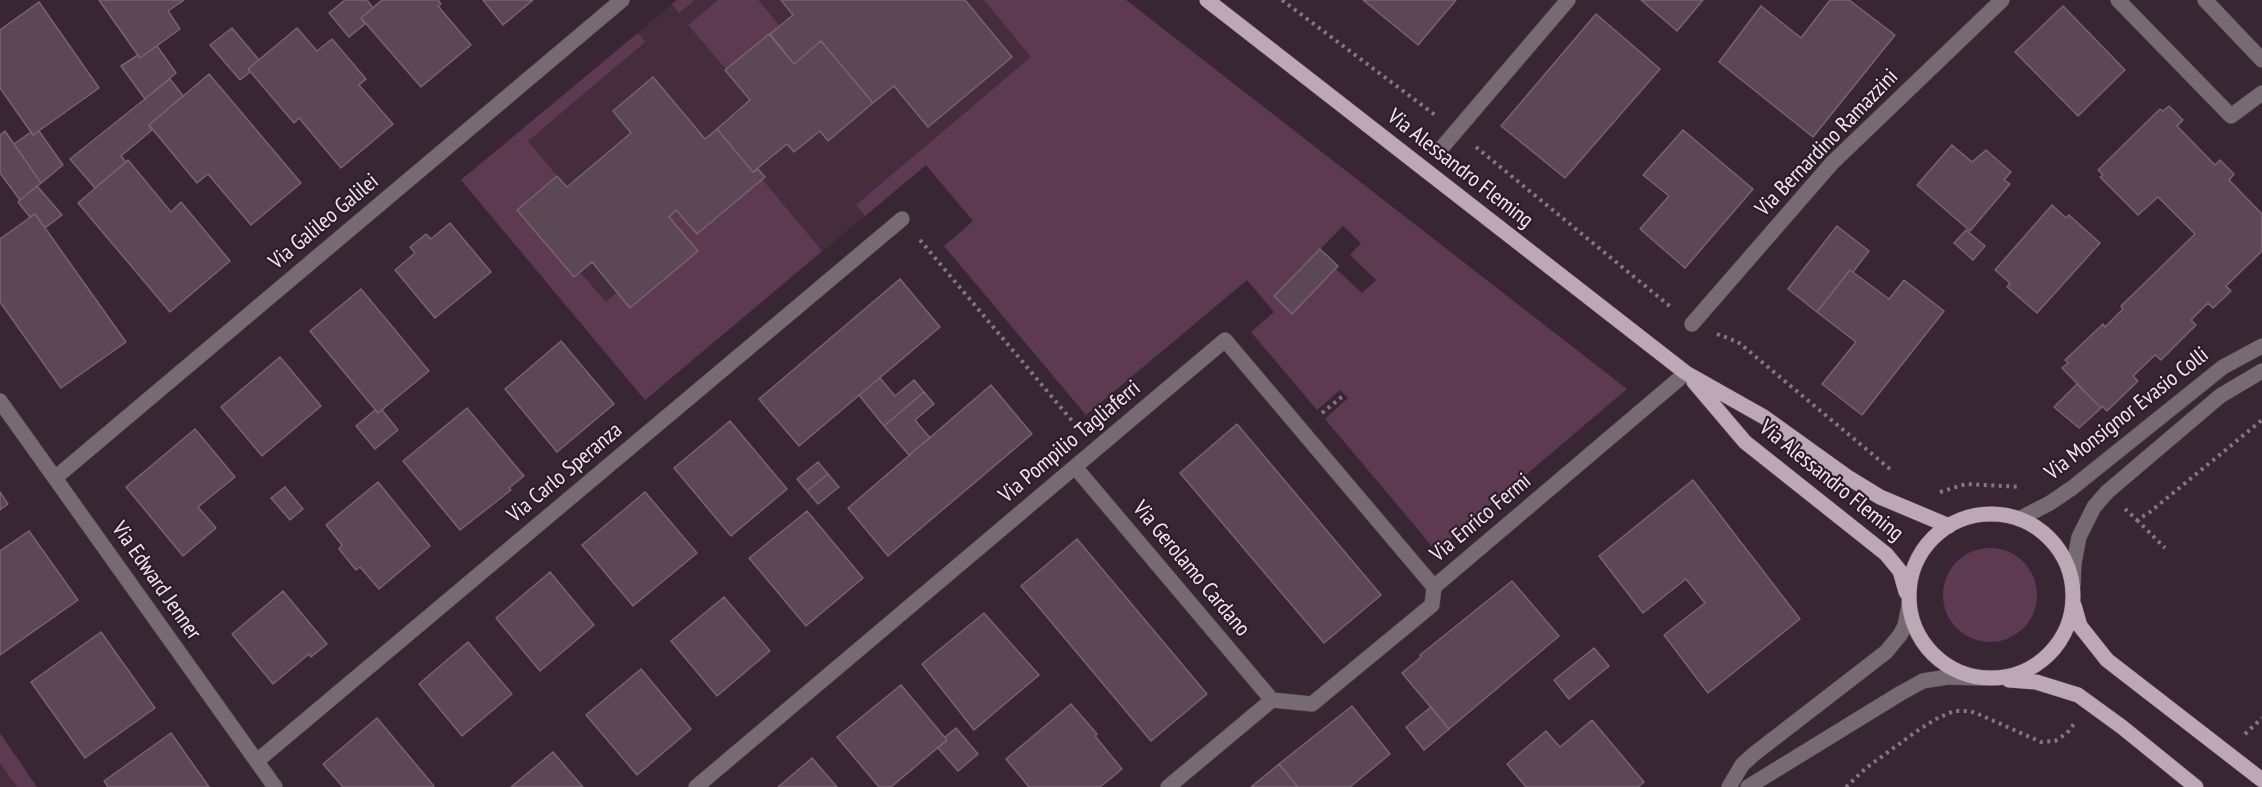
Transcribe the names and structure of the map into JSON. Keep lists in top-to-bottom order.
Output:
{
  "streets": {
    "main road": ["Via Alessandro Fleming"],
    "street": [
      "Via Bernardino Ramazzini",
      "Via Galileo Galilei",
      "Via Monsignor Evasio Colli",
      "Via Pompilio Tagliaferri",
      "Via Carlo Speranza",
      "Via Enrico Fermi",
      "Via Gerolamo Cardano",
      "Via Edward Jenner"
    ]
  },
  "crossings": [
    ["Via Alessandro Fleming", "Via Monsignor Evasio Colli"],
    ["Via Alessandro Fleming", "Via Enrico Fermi"],
    ["Via Galileo Galilei", "Via Edward Jenner"],
    ["Via Pompilio Tagliaferri", "Via Enrico Fermi"],
    ["Via Pompilio Tagliaferri", "Via Gerolamo Cardano"],
    ["Via Carlo Speranza", "Via Edward Jenner"],
    ["Via Enrico Fermi", "Via Gerolamo Cardano"]
  ]
}
